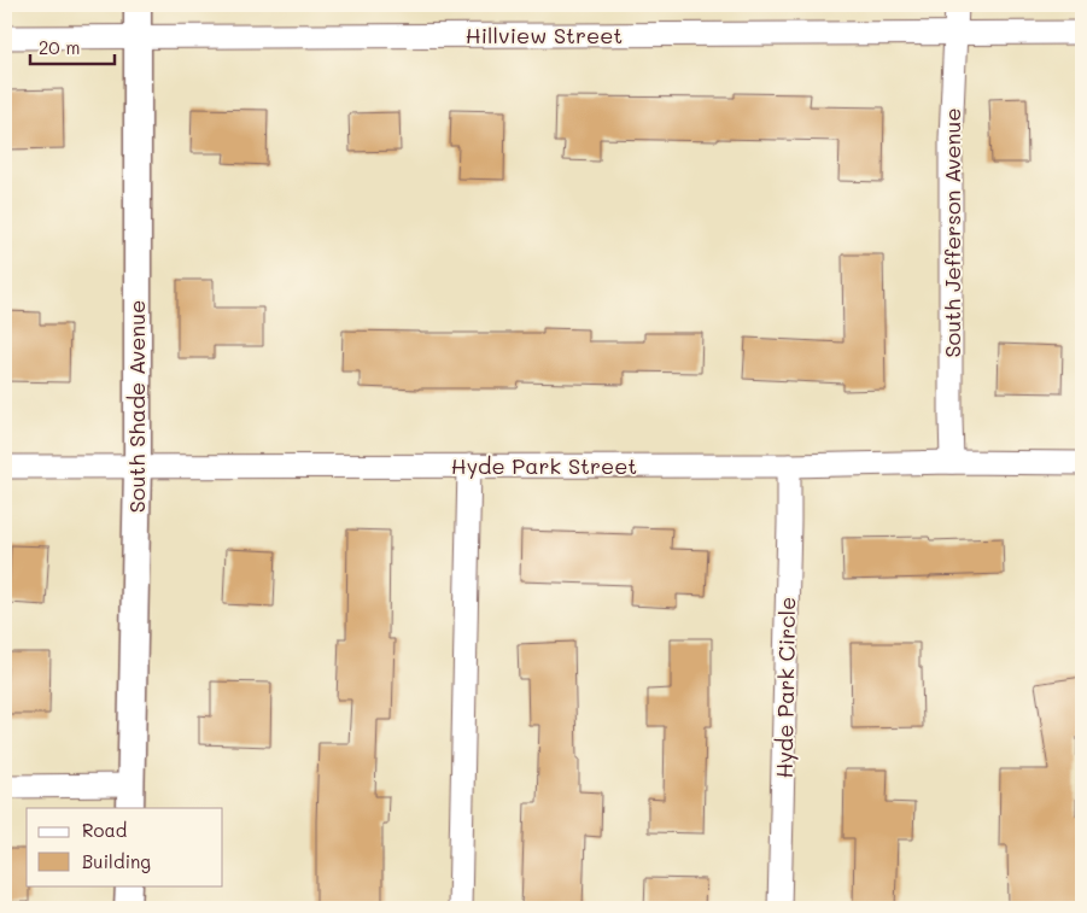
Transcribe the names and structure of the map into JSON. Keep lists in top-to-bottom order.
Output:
{
  "streets": {
    "street": [
      "Hillview Street",
      "South Jefferson Avenue",
      "South Shade Avenue",
      "Hyde Park Street",
      "Hyde Park Circle"
    ]
  },
  "crossings": [
    ["Hillview Street", "South Jefferson Avenue"],
    ["Hillview Street", "South Shade Avenue"],
    ["South Jefferson Avenue", "Hyde Park Street"],
    ["South Shade Avenue", "Hyde Park Street"],
    ["Hyde Park Street", "Hyde Park Circle"]
  ],
  "legend": ["Road", "Building"],
  "scale_bar": "20 m"
}
